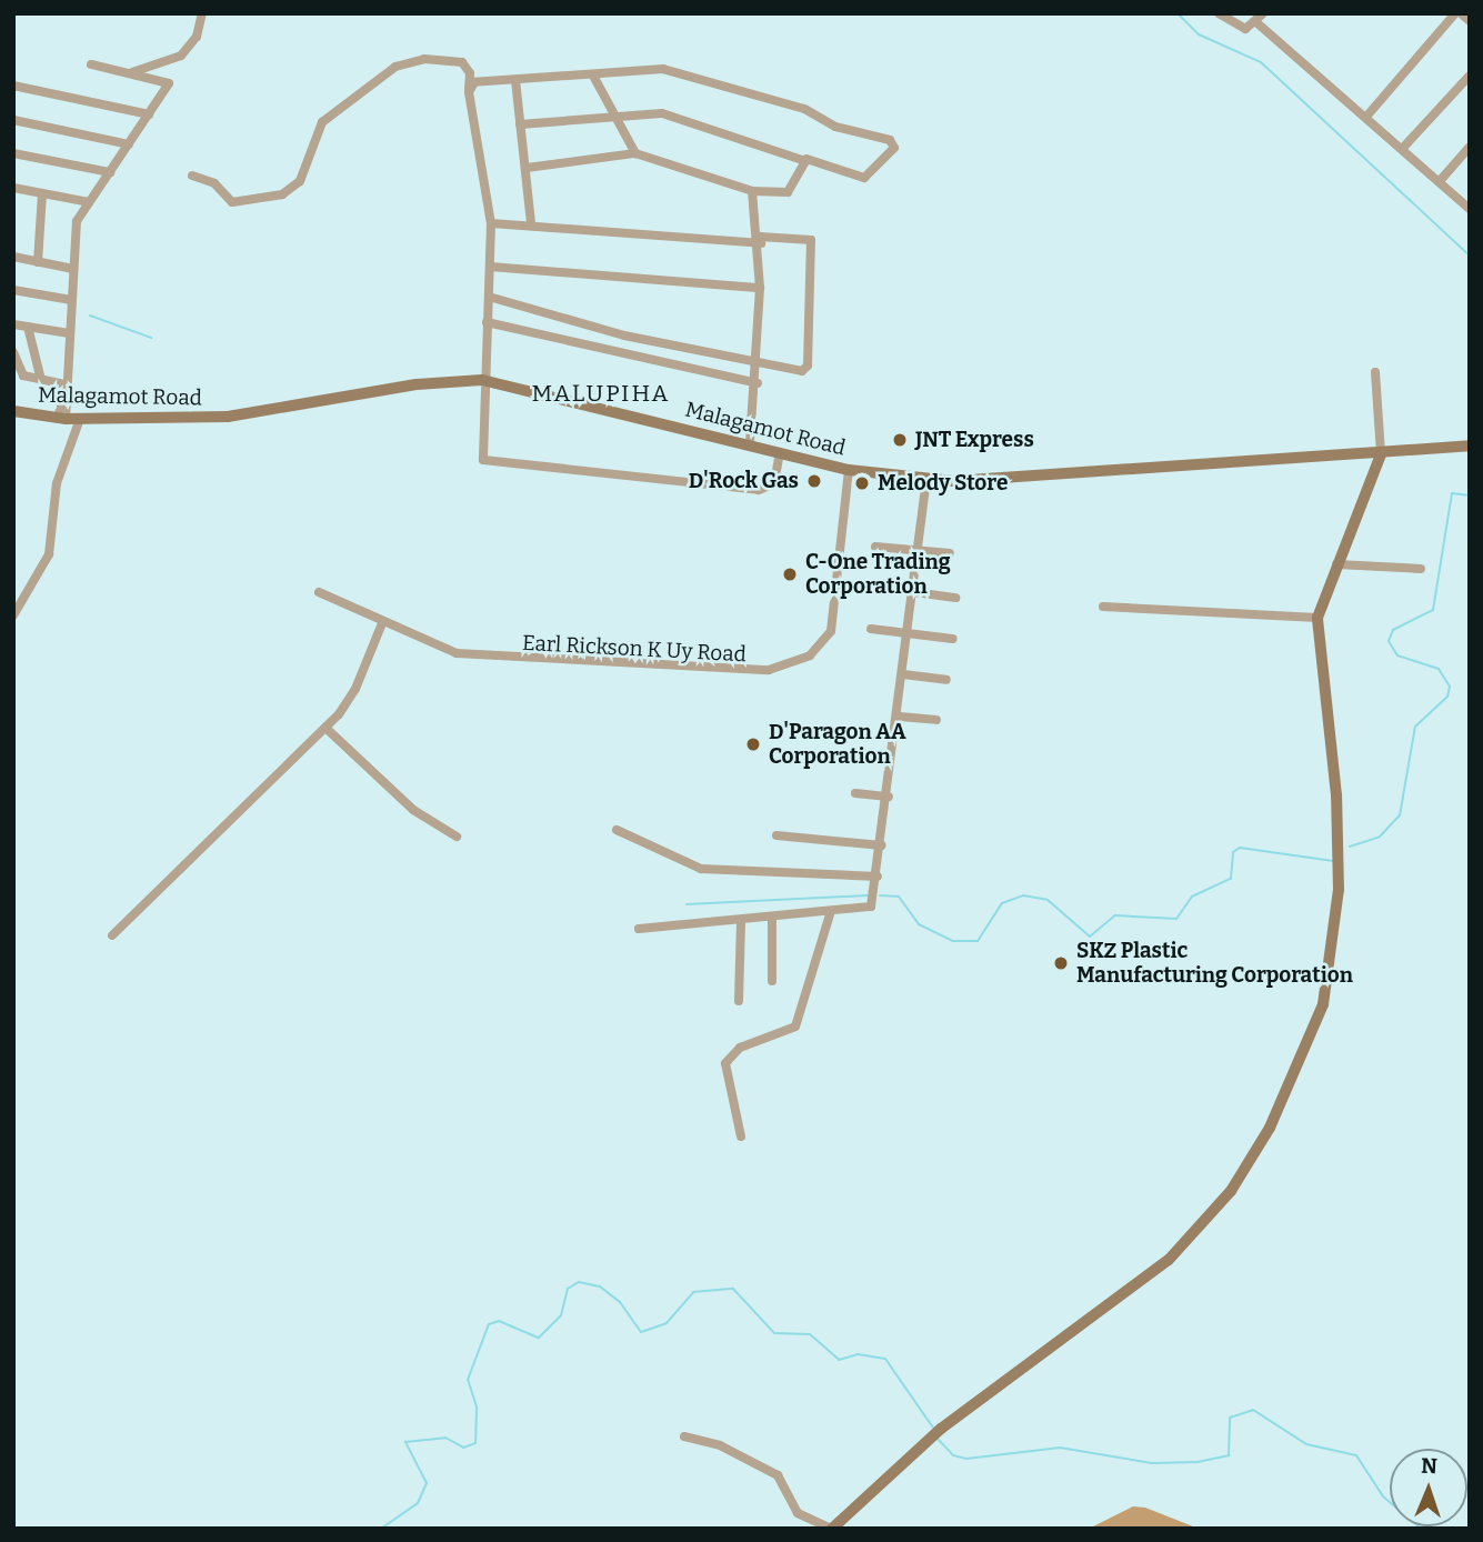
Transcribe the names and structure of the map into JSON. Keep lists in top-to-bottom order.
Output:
{
  "streets": {
    "street": ["Malagamot Road", "Earl Rickson K Uy Road"]
  },
  "crossings": [
    ["Malagamot Road", "Earl Rickson K Uy Road"]
  ],
  "districts": ["MALUPIHA"],
  "places": [
    "JNT Express",
    "D'Rock Gas",
    "Melody Store",
    "C-One Trading Corporation",
    "D'Paragon AA Corporation",
    "SKZ Plastic Manufacturing Corporation"
  ],
  "north": "top"
}
